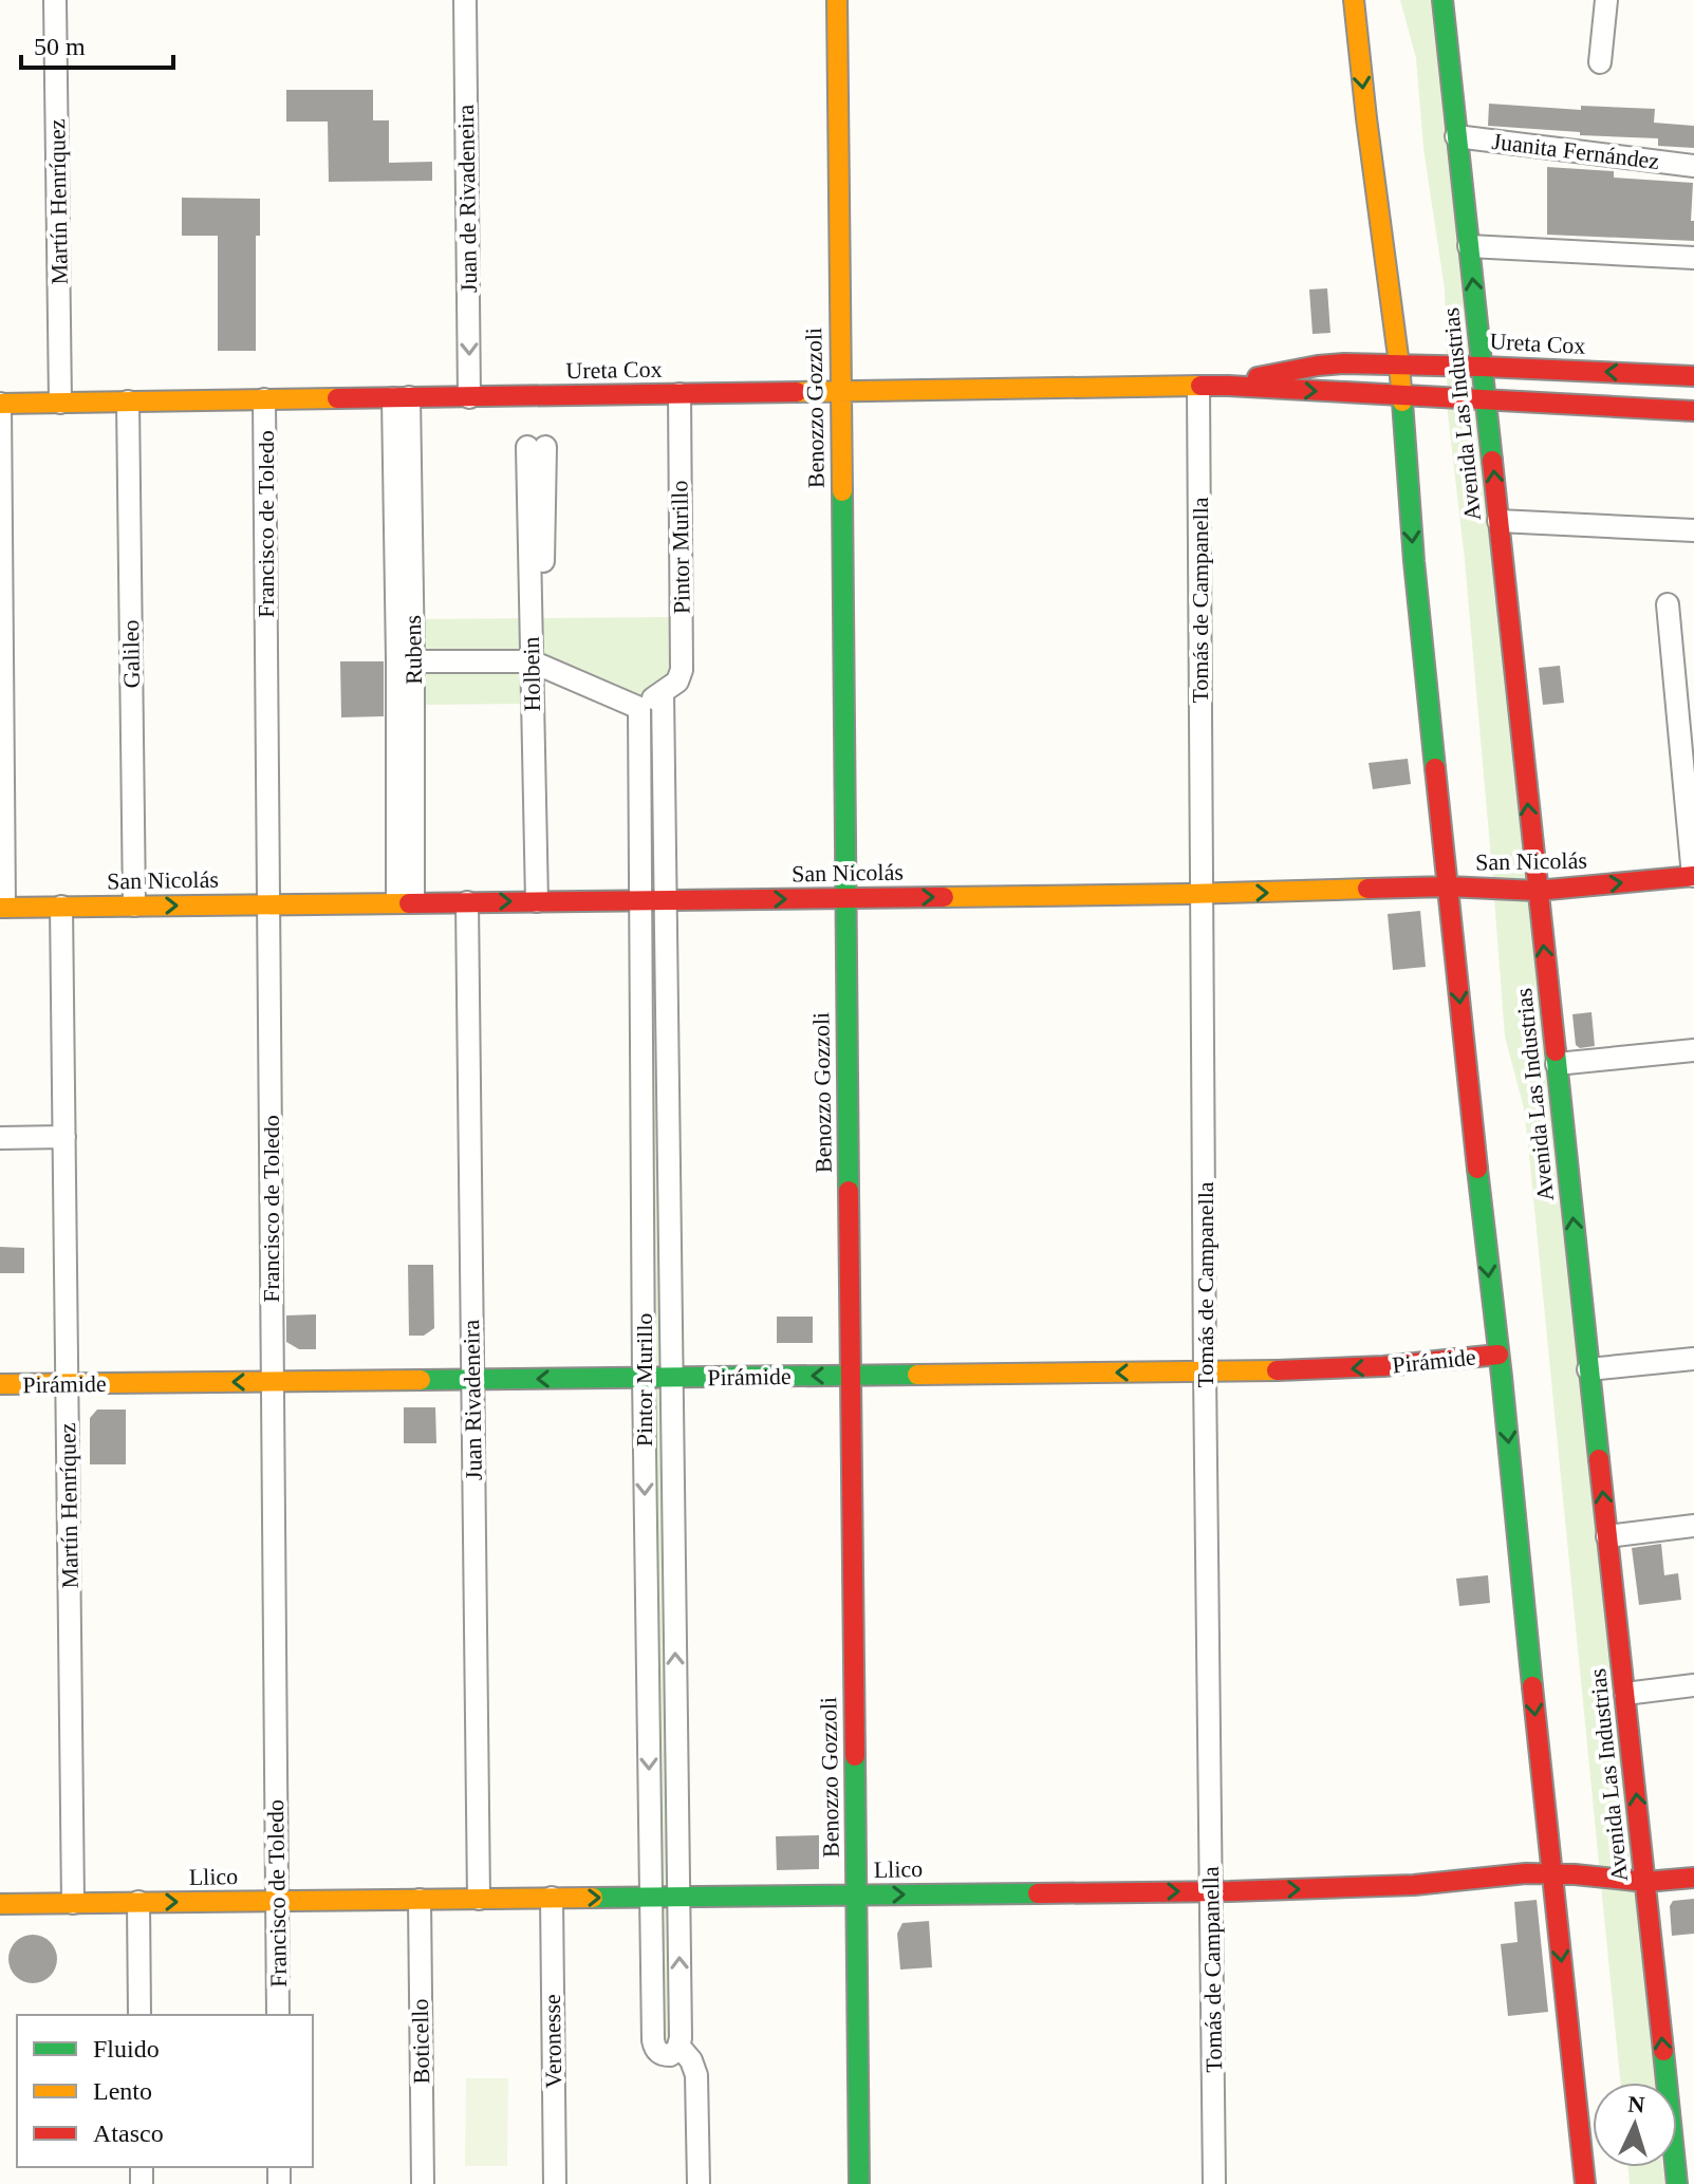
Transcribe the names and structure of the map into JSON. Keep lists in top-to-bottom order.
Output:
{
  "streets": {
    "street": [
      "Juanita Fernández",
      "Juan de Rivadeneira",
      "Martín Henríquez",
      "Ureta Cox",
      "Benozzo Gozzoli",
      "Avenida Las Industrias",
      "Francisco de Toledo",
      "Pintor Murillo",
      "Tomás de Campanella",
      "Rubens",
      "Galileo",
      "Holbein",
      "San Nicolás",
      "Pirámide",
      "Juan Rivadeneira",
      "Llico",
      "Boticello",
      "Veronesse"
    ]
  },
  "crossings": [
    ["Juanita Fernández", "Avenida Las Industrias"],
    ["Juan de Rivadeneira", "Ureta Cox"],
    ["Martín Henríquez", "Ureta Cox"],
    ["Martín Henríquez", "San Nicolás"],
    ["Martín Henríquez", "Pirámide"],
    ["Martín Henríquez", "Llico"],
    ["Ureta Cox", "Benozzo Gozzoli"],
    ["Ureta Cox", "Avenida Las Industrias"],
    ["Ureta Cox", "Francisco de Toledo"],
    ["Ureta Cox", "Pintor Murillo"],
    ["Ureta Cox", "Tomás de Campanella"],
    ["Ureta Cox", "Rubens"],
    ["Ureta Cox", "Galileo"],
    ["Benozzo Gozzoli", "San Nicolás"],
    ["Benozzo Gozzoli", "Pirámide"],
    ["Benozzo Gozzoli", "Llico"],
    ["Avenida Las Industrias", "San Nicolás"],
    ["Avenida Las Industrias", "Llico"],
    ["Francisco de Toledo", "San Nicolás"],
    ["Francisco de Toledo", "Pirámide"],
    ["Francisco de Toledo", "Llico"],
    ["Pintor Murillo", "San Nicolás"],
    ["Pintor Murillo", "Pirámide"],
    ["Pintor Murillo", "Llico"],
    ["Tomás de Campanella", "San Nicolás"],
    ["Tomás de Campanella", "Pirámide"],
    ["Tomás de Campanella", "Llico"],
    ["Rubens", "San Nicolás"],
    ["Galileo", "San Nicolás"],
    ["Holbein", "San Nicolás"],
    ["San Nicolás", "Juan Rivadeneira"],
    ["Pirámide", "Juan Rivadeneira"],
    ["Juan Rivadeneira", "Llico"],
    ["Llico", "Boticello"],
    ["Llico", "Veronesse"]
  ],
  "one_way": [
    "Juan de Rivadeneira",
    "San Nicolás",
    "Pirámide",
    "Llico"
  ],
  "legend": ["Fluido", "Lento", "Atasco"],
  "scale_bar": "50 m",
  "north": "top"
}
